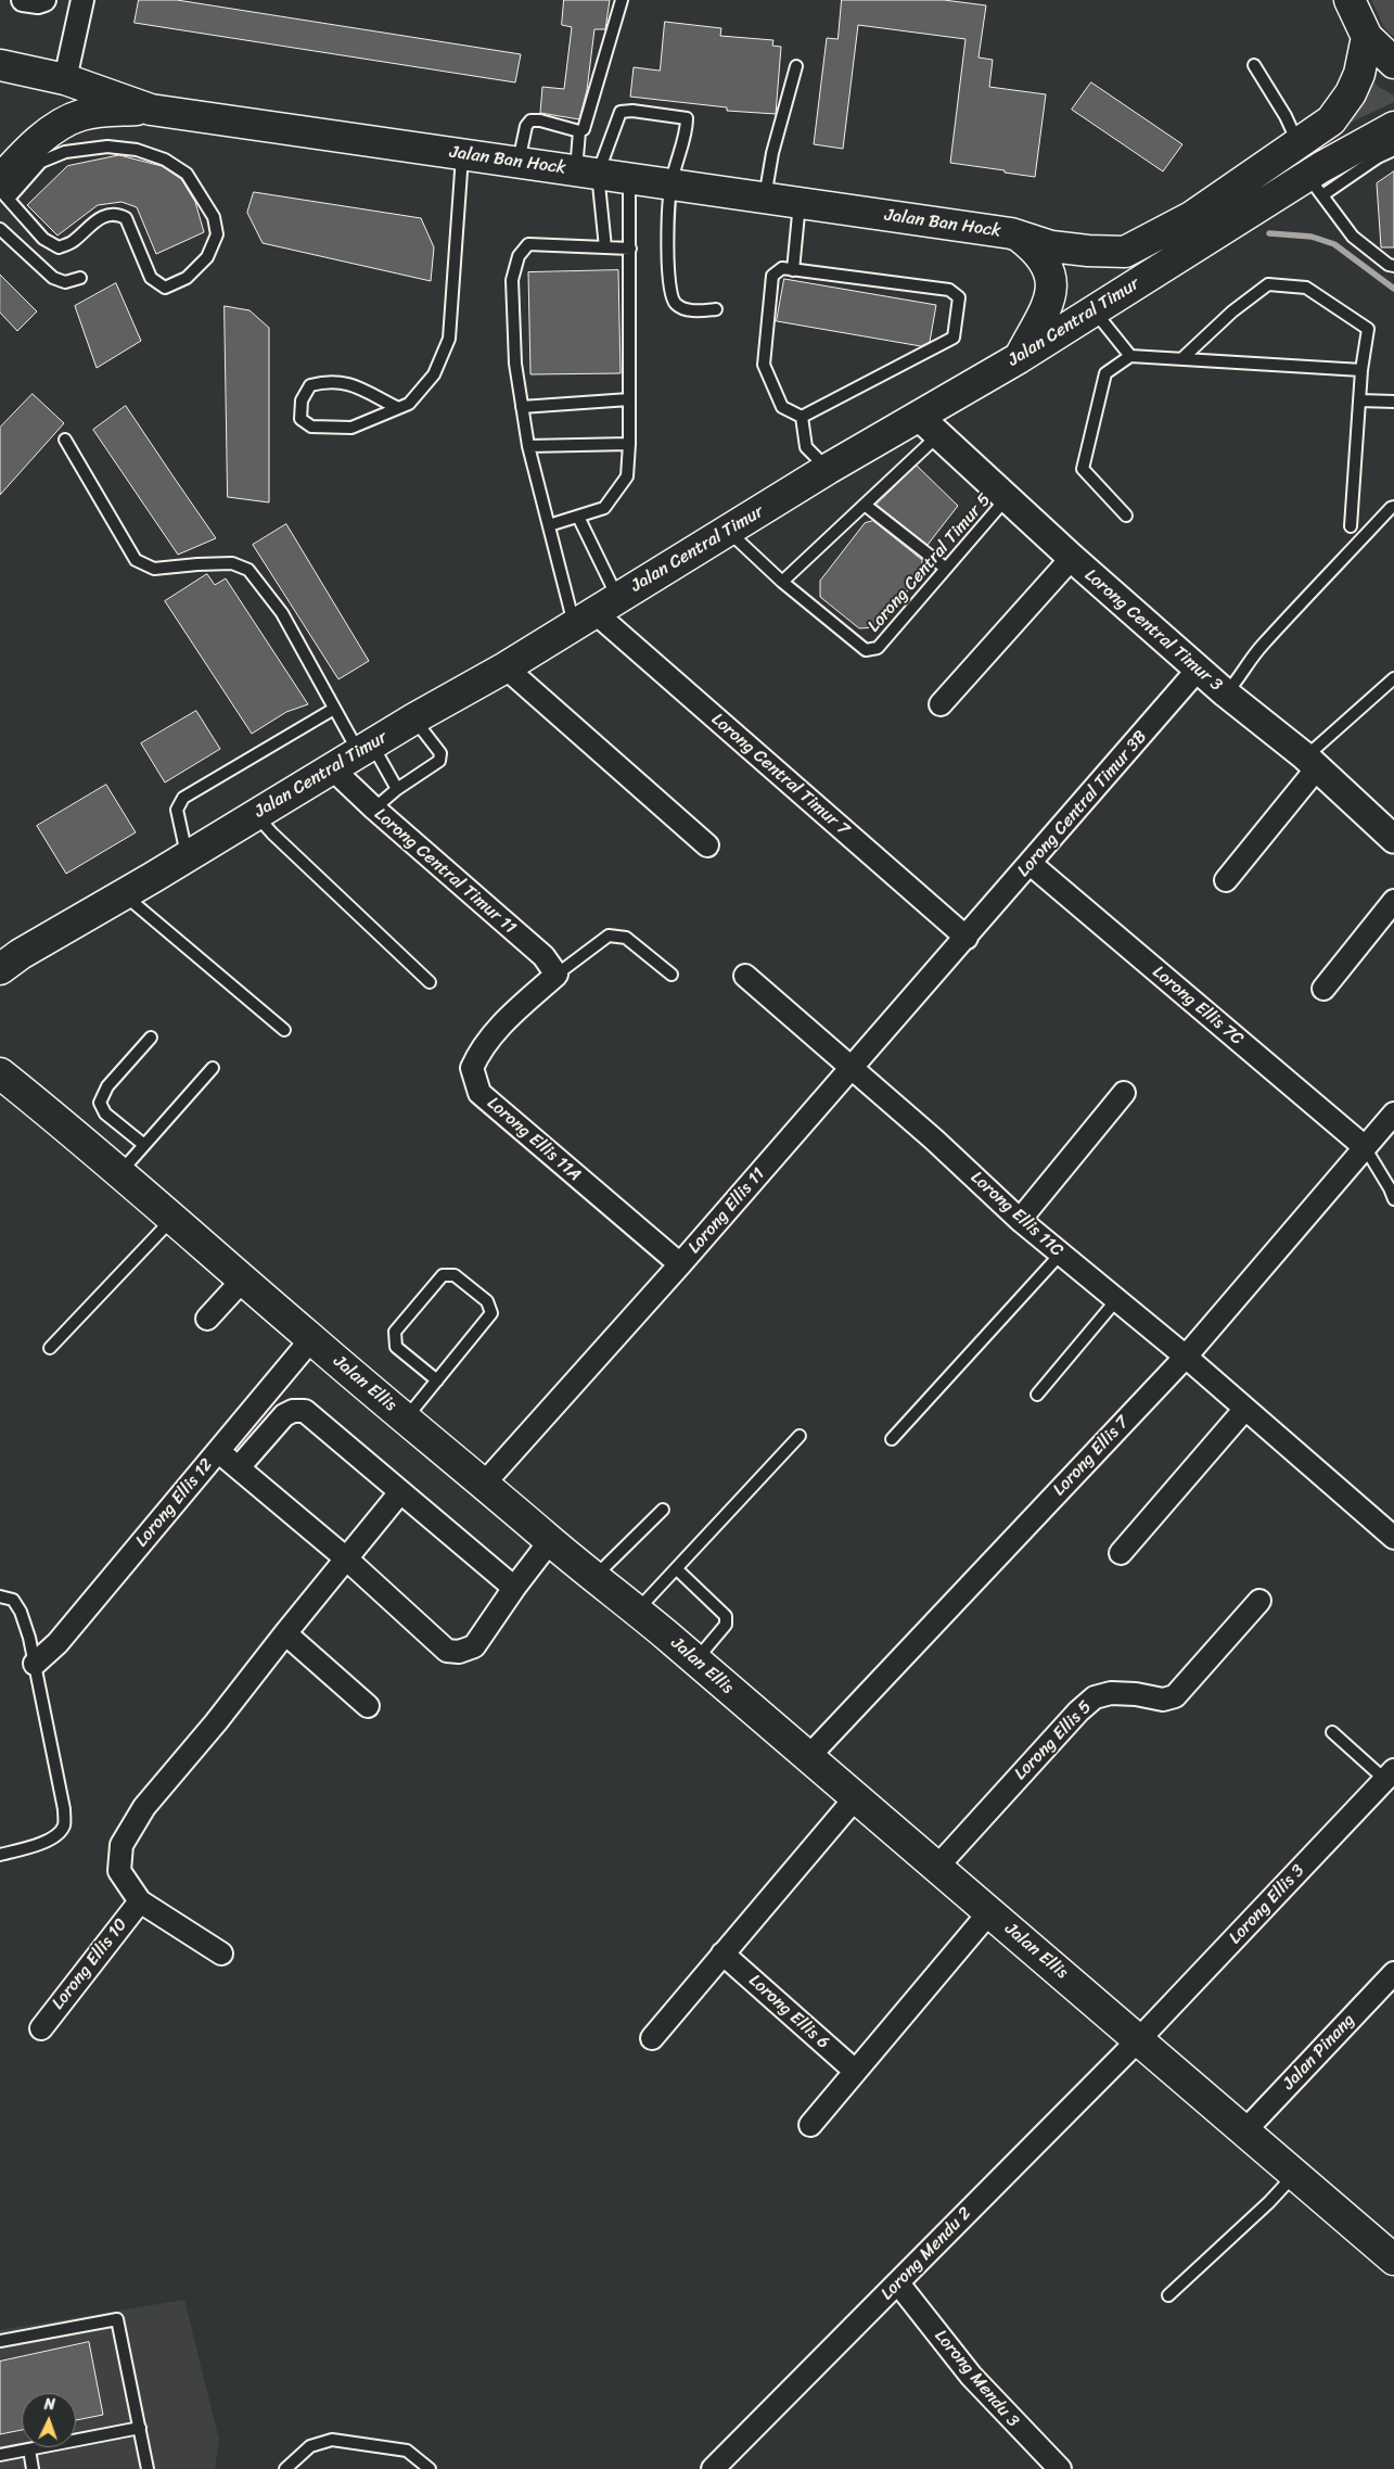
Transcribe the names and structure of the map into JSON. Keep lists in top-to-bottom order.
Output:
{
  "streets": {
    "main road": ["Jalan Ban Hock", "Jalan Central Timur", "Jalan Ellis"],
    "street": [
      "Lorong Central Timur 3",
      "Lorong Central Timur 7",
      "Lorong Central Timur 3B",
      "Lorong Central Timur 11",
      "Lorong Ellis 7C",
      "Lorong Ellis 11A",
      "Lorong Ellis 11",
      "Lorong Ellis 11C",
      "Lorong Ellis 7",
      "Lorong Ellis 12",
      "Lorong Ellis 5",
      "Lorong Ellis 3",
      "Lorong Ellis 10",
      "Lorong Ellis 6",
      "Jalan Pinang",
      "Lorong Mendu 2",
      "Lorong Mendu 3"
    ],
    "lane": ["Lorong Central Timur 5"]
  },
  "crossings": [
    ["Jalan Ban Hock", "Jalan Central Timur"],
    ["Jalan Central Timur", "Lorong Central Timur 5"],
    ["Jalan Central Timur", "Lorong Central Timur 3"],
    ["Jalan Central Timur", "Lorong Central Timur 7"],
    ["Jalan Central Timur", "Lorong Central Timur 11"],
    ["Lorong Central Timur 5", "Lorong Central Timur 3"],
    ["Lorong Central Timur 3", "Lorong Central Timur 3B"],
    ["Lorong Central Timur 7", "Lorong Central Timur 3B"],
    ["Lorong Central Timur 7", "Lorong Ellis 11"],
    ["Lorong Central Timur 3B", "Lorong Ellis 7C"],
    ["Lorong Central Timur 3B", "Lorong Ellis 11"],
    ["Lorong Central Timur 11", "Lorong Ellis 11A"],
    ["Lorong Ellis 7C", "Lorong Ellis 7"],
    ["Lorong Ellis 11A", "Lorong Ellis 11"],
    ["Lorong Ellis 11", "Lorong Ellis 11C"],
    ["Lorong Ellis 11", "Jalan Ellis"],
    ["Lorong Ellis 11C", "Lorong Ellis 7"],
    ["Jalan Ellis", "Lorong Ellis 7"],
    ["Jalan Ellis", "Lorong Ellis 12"],
    ["Jalan Ellis", "Lorong Ellis 5"],
    ["Jalan Ellis", "Lorong Ellis 3"],
    ["Jalan Ellis", "Jalan Pinang"],
    ["Jalan Ellis", "Lorong Mendu 2"],
    ["Lorong Ellis 3", "Lorong Mendu 2"],
    ["Lorong Mendu 2", "Lorong Mendu 3"]
  ],
  "north": "top"
}
